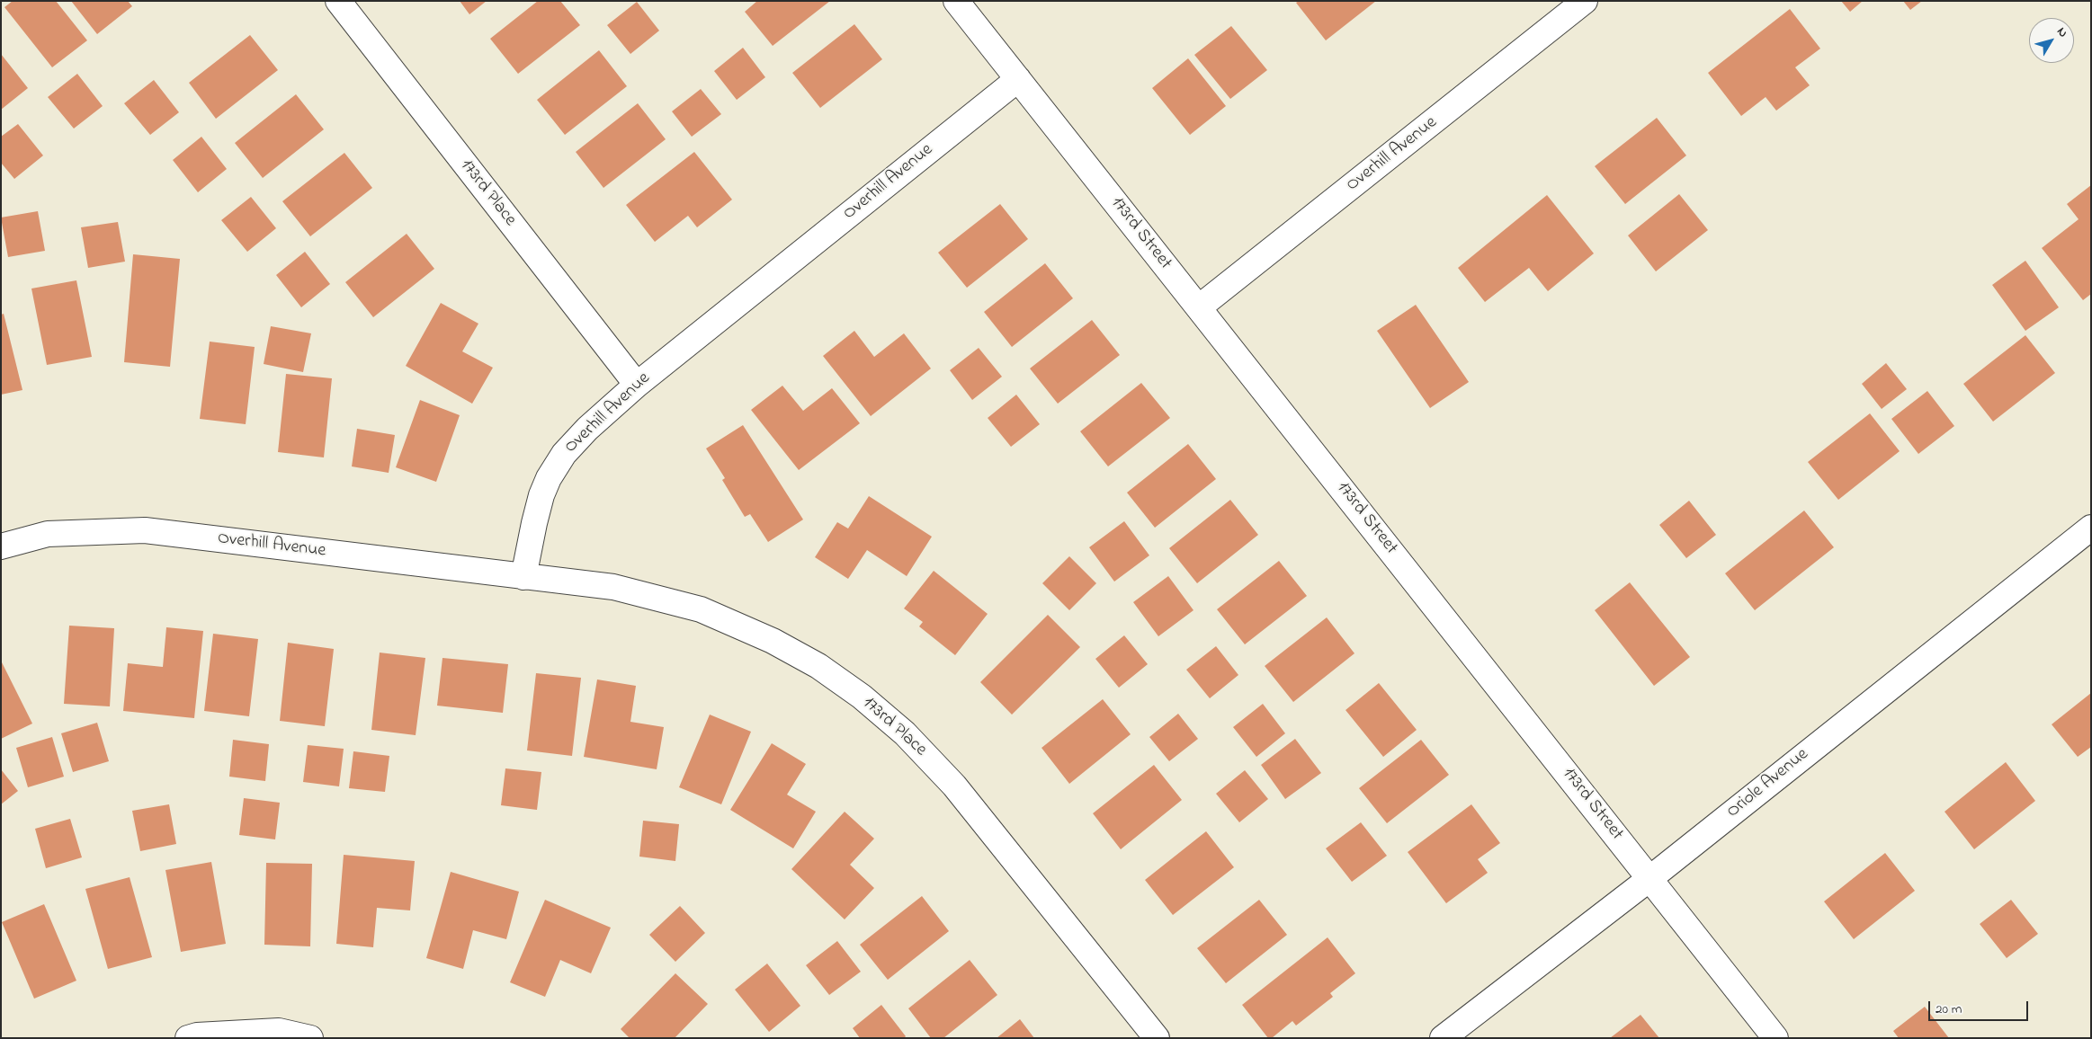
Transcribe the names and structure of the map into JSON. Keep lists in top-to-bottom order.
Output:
{
  "streets": {
    "street": [
      "Overhill Avenue",
      "173rd Place",
      "173rd Street",
      "Oriole Avenue"
    ]
  },
  "crossings": [
    ["Overhill Avenue", "173rd Place"],
    ["Overhill Avenue", "173rd Street"],
    ["173rd Street", "Oriole Avenue"]
  ],
  "scale_bar": "20 m",
  "north": "top right"
}
